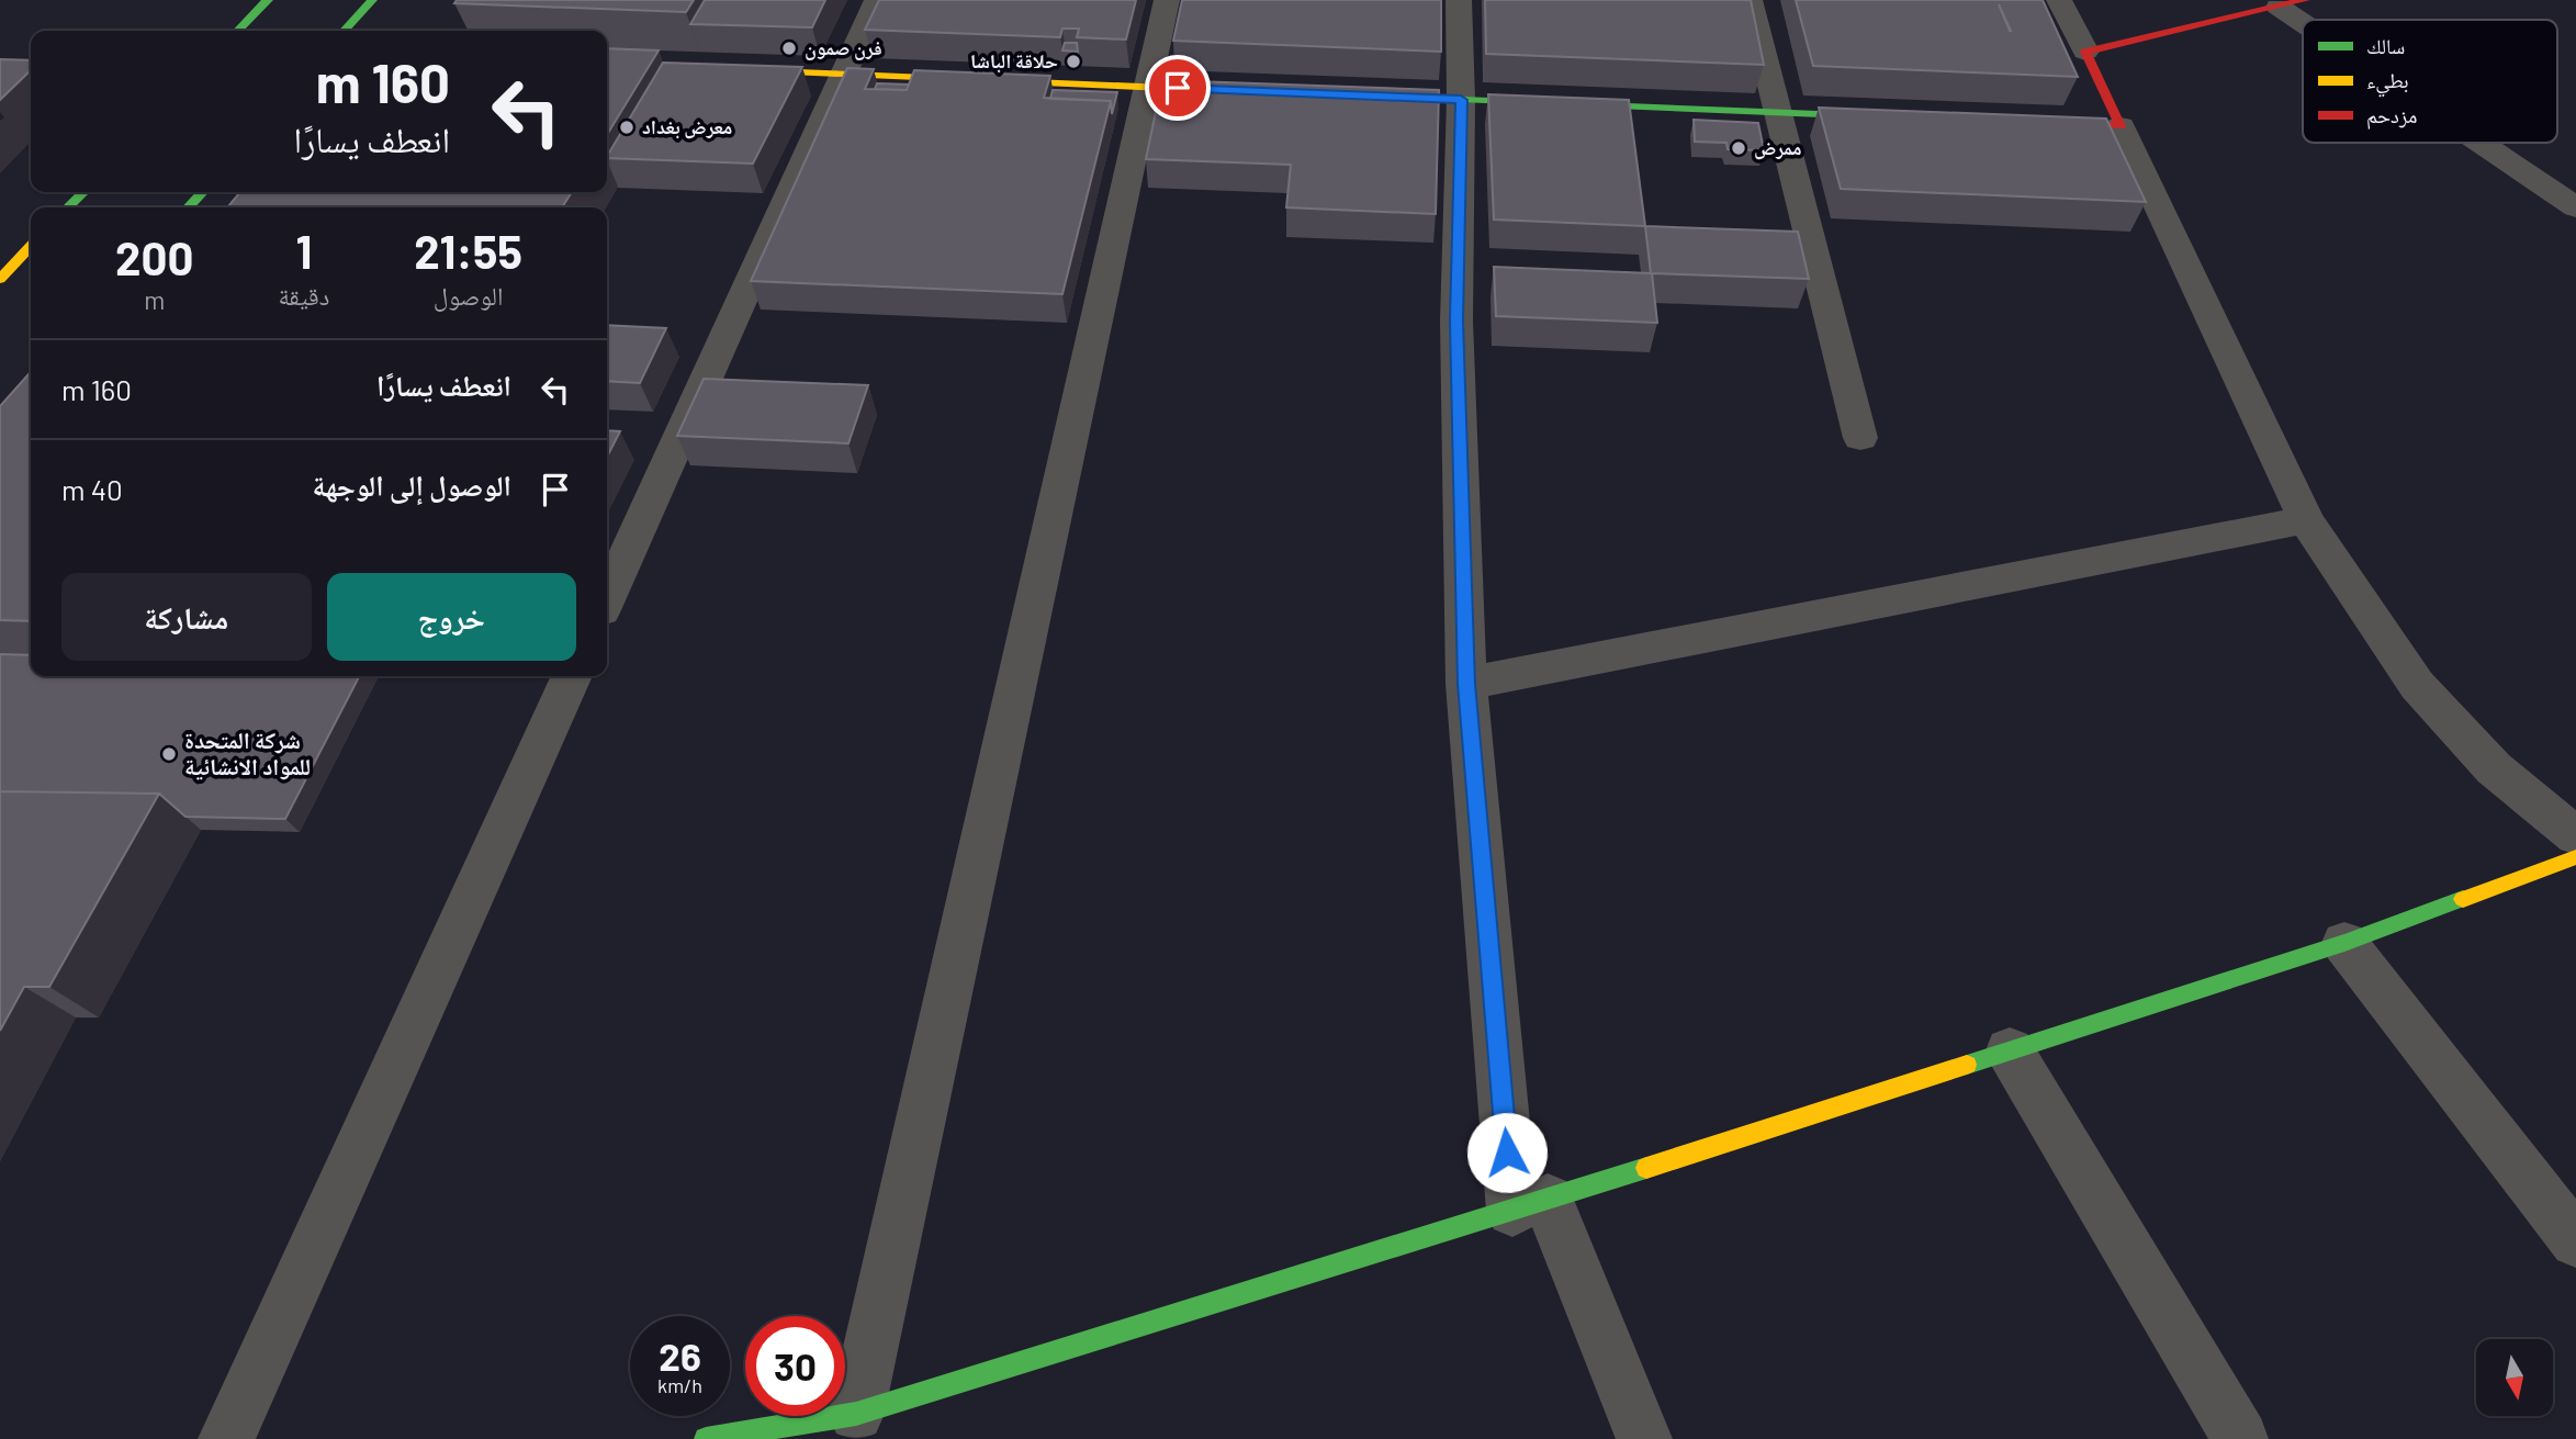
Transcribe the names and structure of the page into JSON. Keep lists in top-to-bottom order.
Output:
{
  "places": [
    "فرن صمون",
    "حلاقة الباشا",
    "معرض بغداد",
    "ممرض",
    "شركة المتحدة للمواد الانشائية"
  ],
  "legend": ["سالك", "بطيء", "مزدحم"],
  "north": "bottom",
  "page": {
    "turn": ["160 m", "انعطف يسارًا"],
    "eta": [
      "21:55",
      "الوصول",
      "1",
      "دقيقة",
      "200",
      "m"
    ],
    "list": [
      {
        "name": "انعطف يسارًا",
        "value": "160 m"
      },
      {
        "name": "الوصول إلى الوجهة",
        "value": "40 m"
      }
    ],
    "buttons": ["خروج", "مشاركة"],
    "speed": "26 km/h",
    "limit": "30"
  }
}
